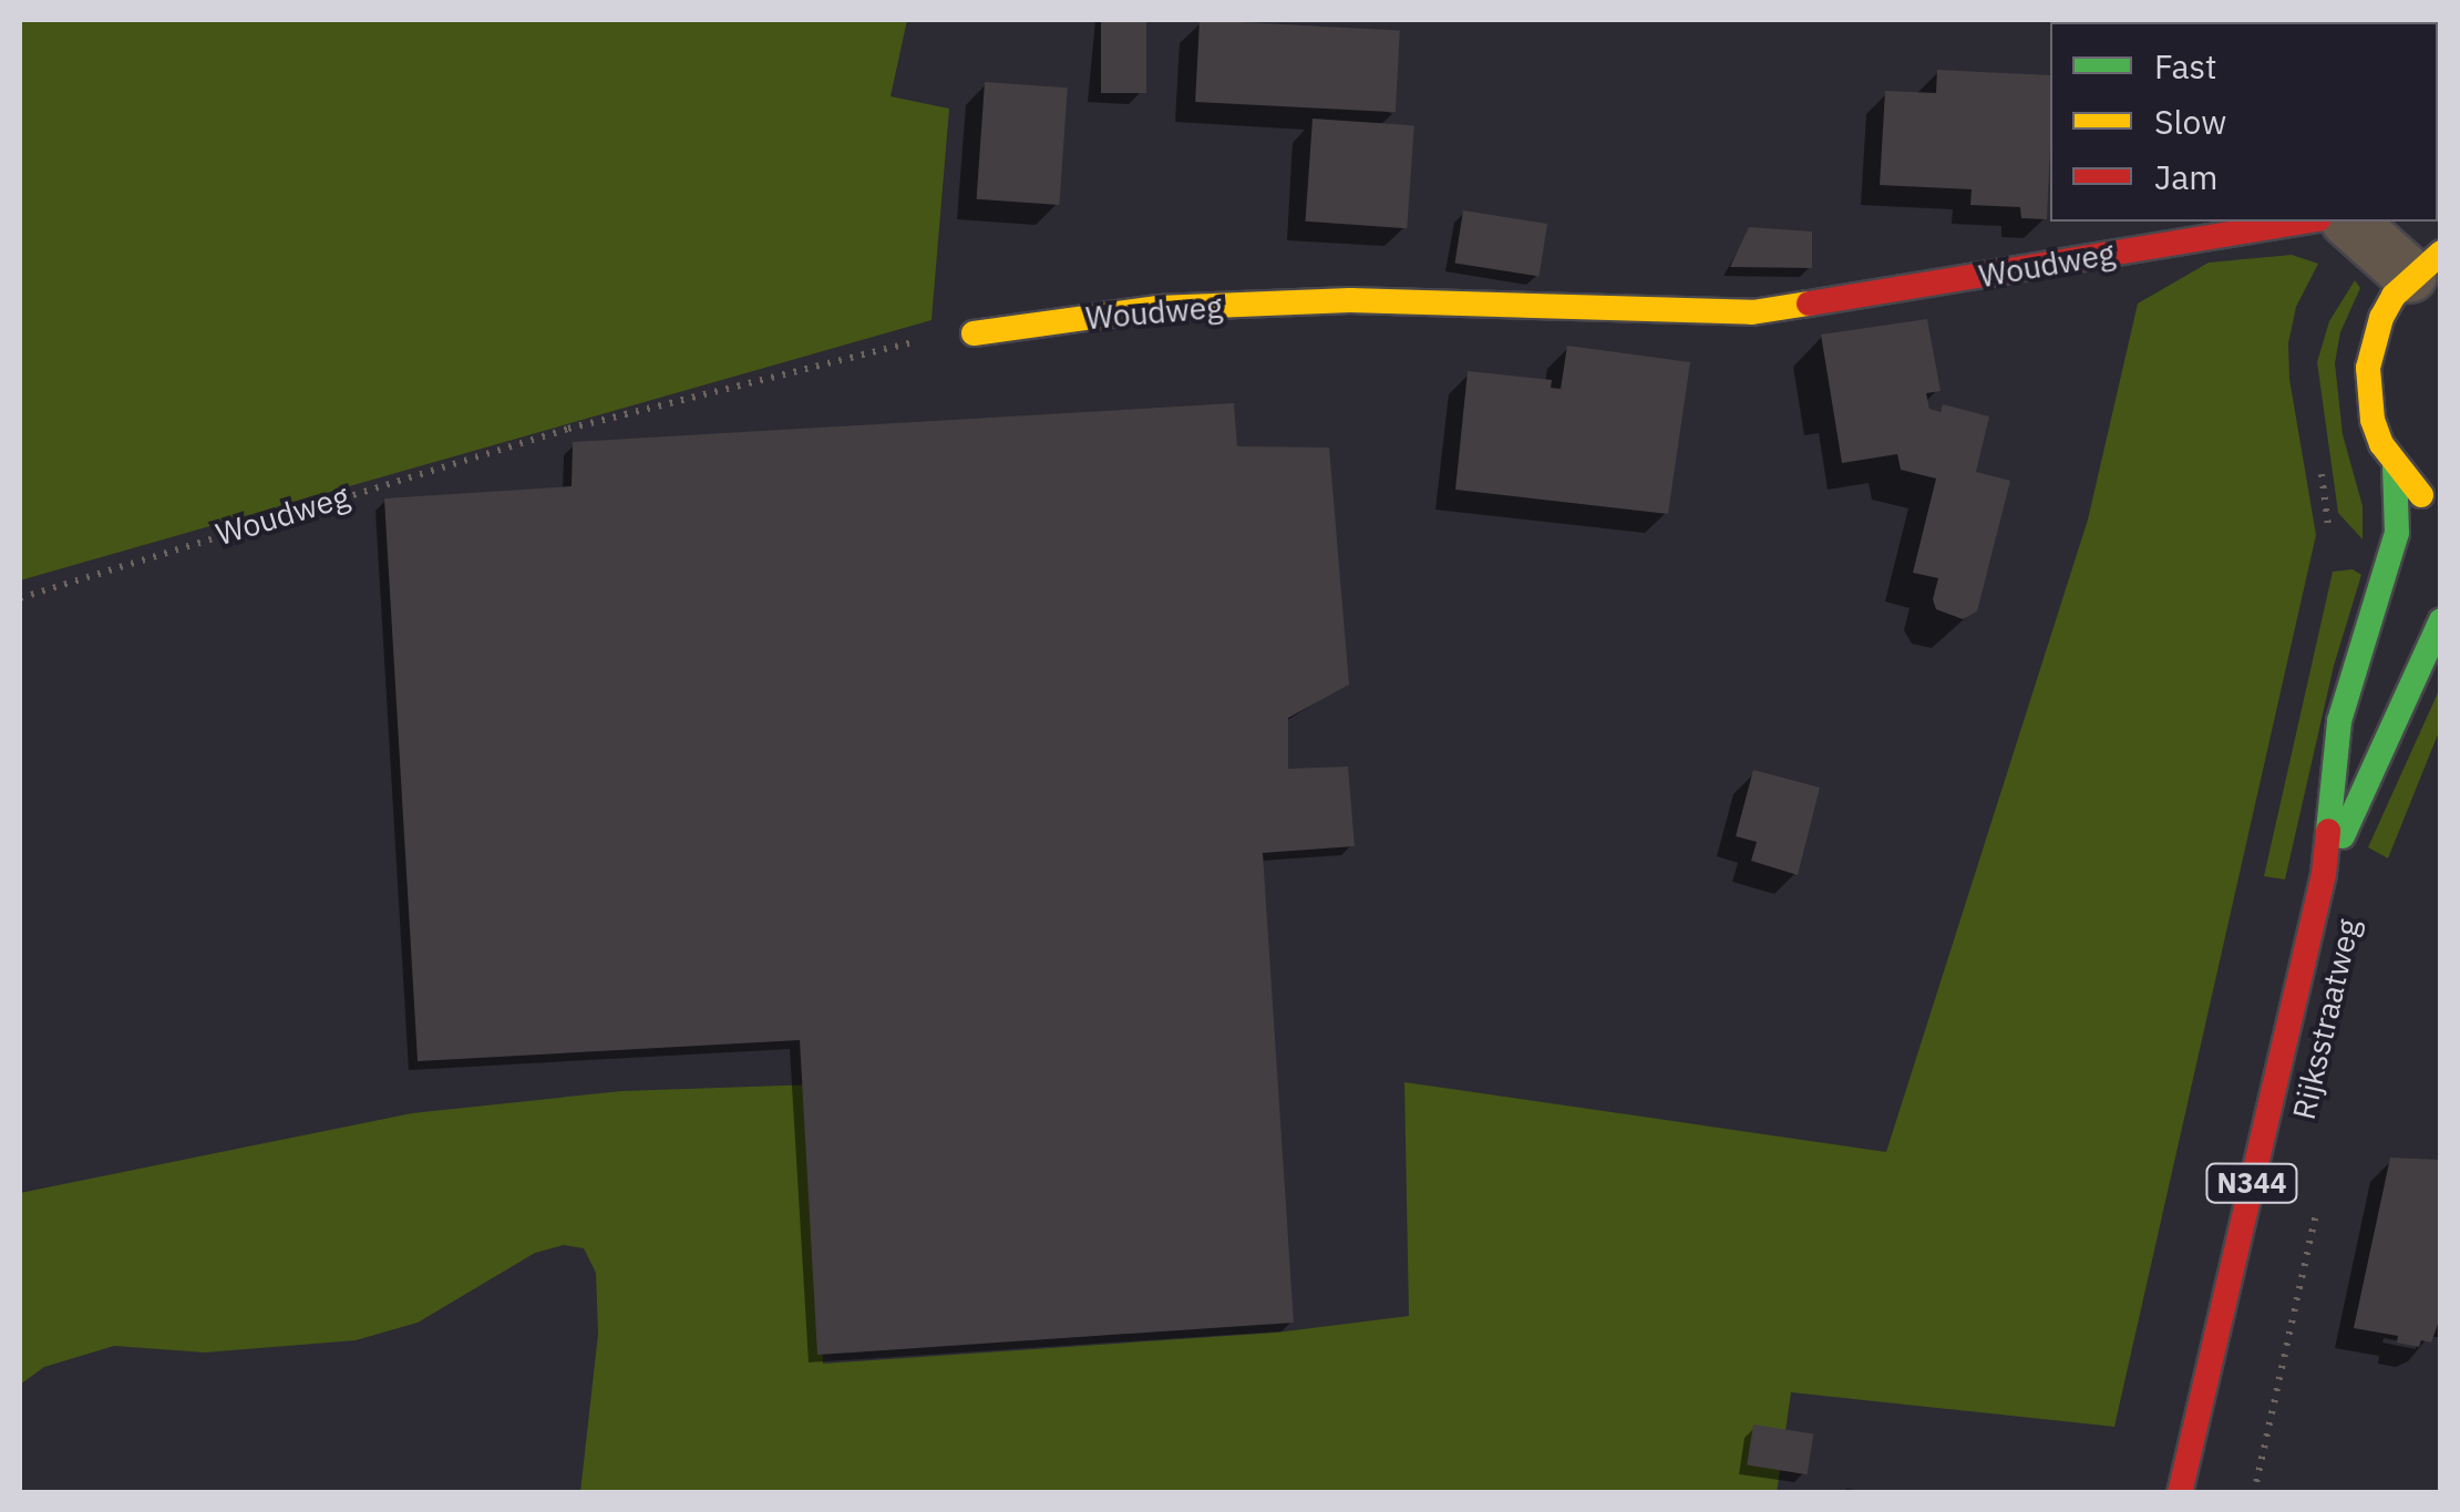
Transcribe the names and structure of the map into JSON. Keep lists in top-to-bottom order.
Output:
{
  "streets": {
    "main road": ["Woudweg", "Rijksstraatweg", "N344"]
  },
  "crossings": [
    ["Rijksstraatweg", "N344"]
  ],
  "legend": ["Fast", "Slow", "Jam"]
}
